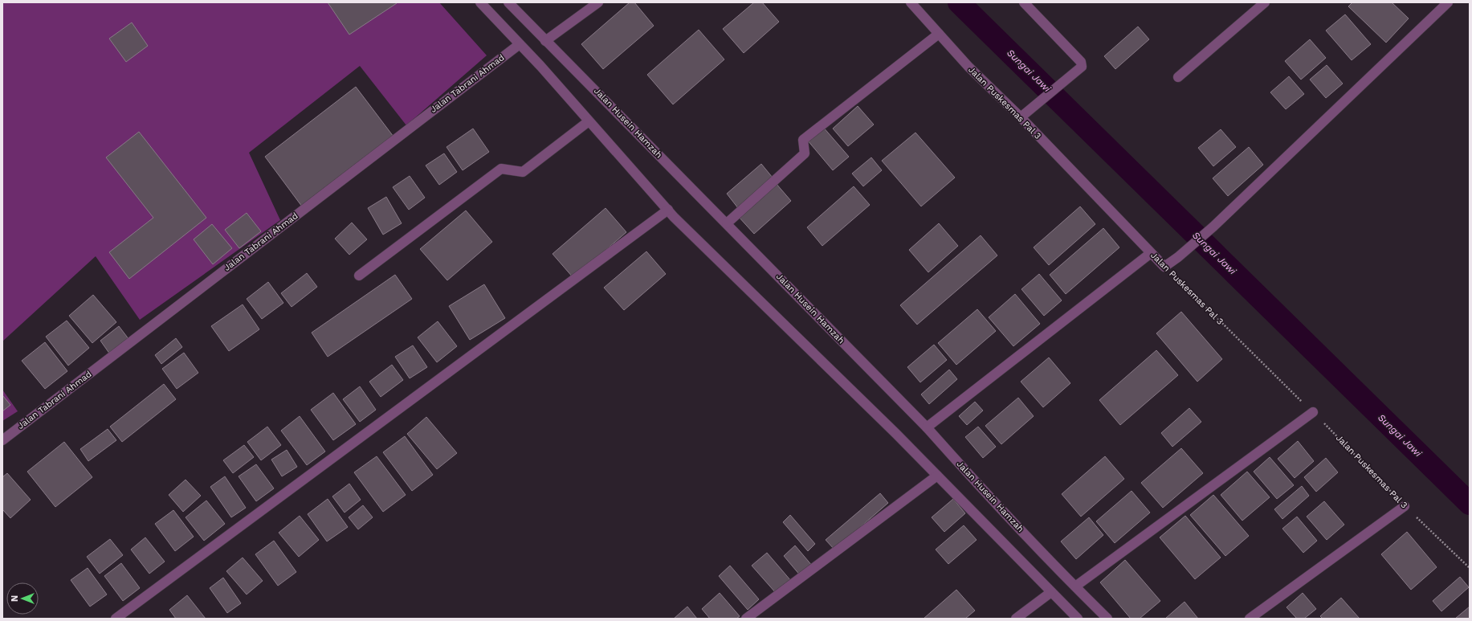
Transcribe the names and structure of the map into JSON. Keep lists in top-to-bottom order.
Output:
{
  "streets": {
    "street": ["Jalan Tabrani Ahmad", "Jalan Puskesmas Pal 3", "Jalan Husein Hamzah"]
  },
  "water": ["Sungai Jawi"],
  "north": "left"
}
